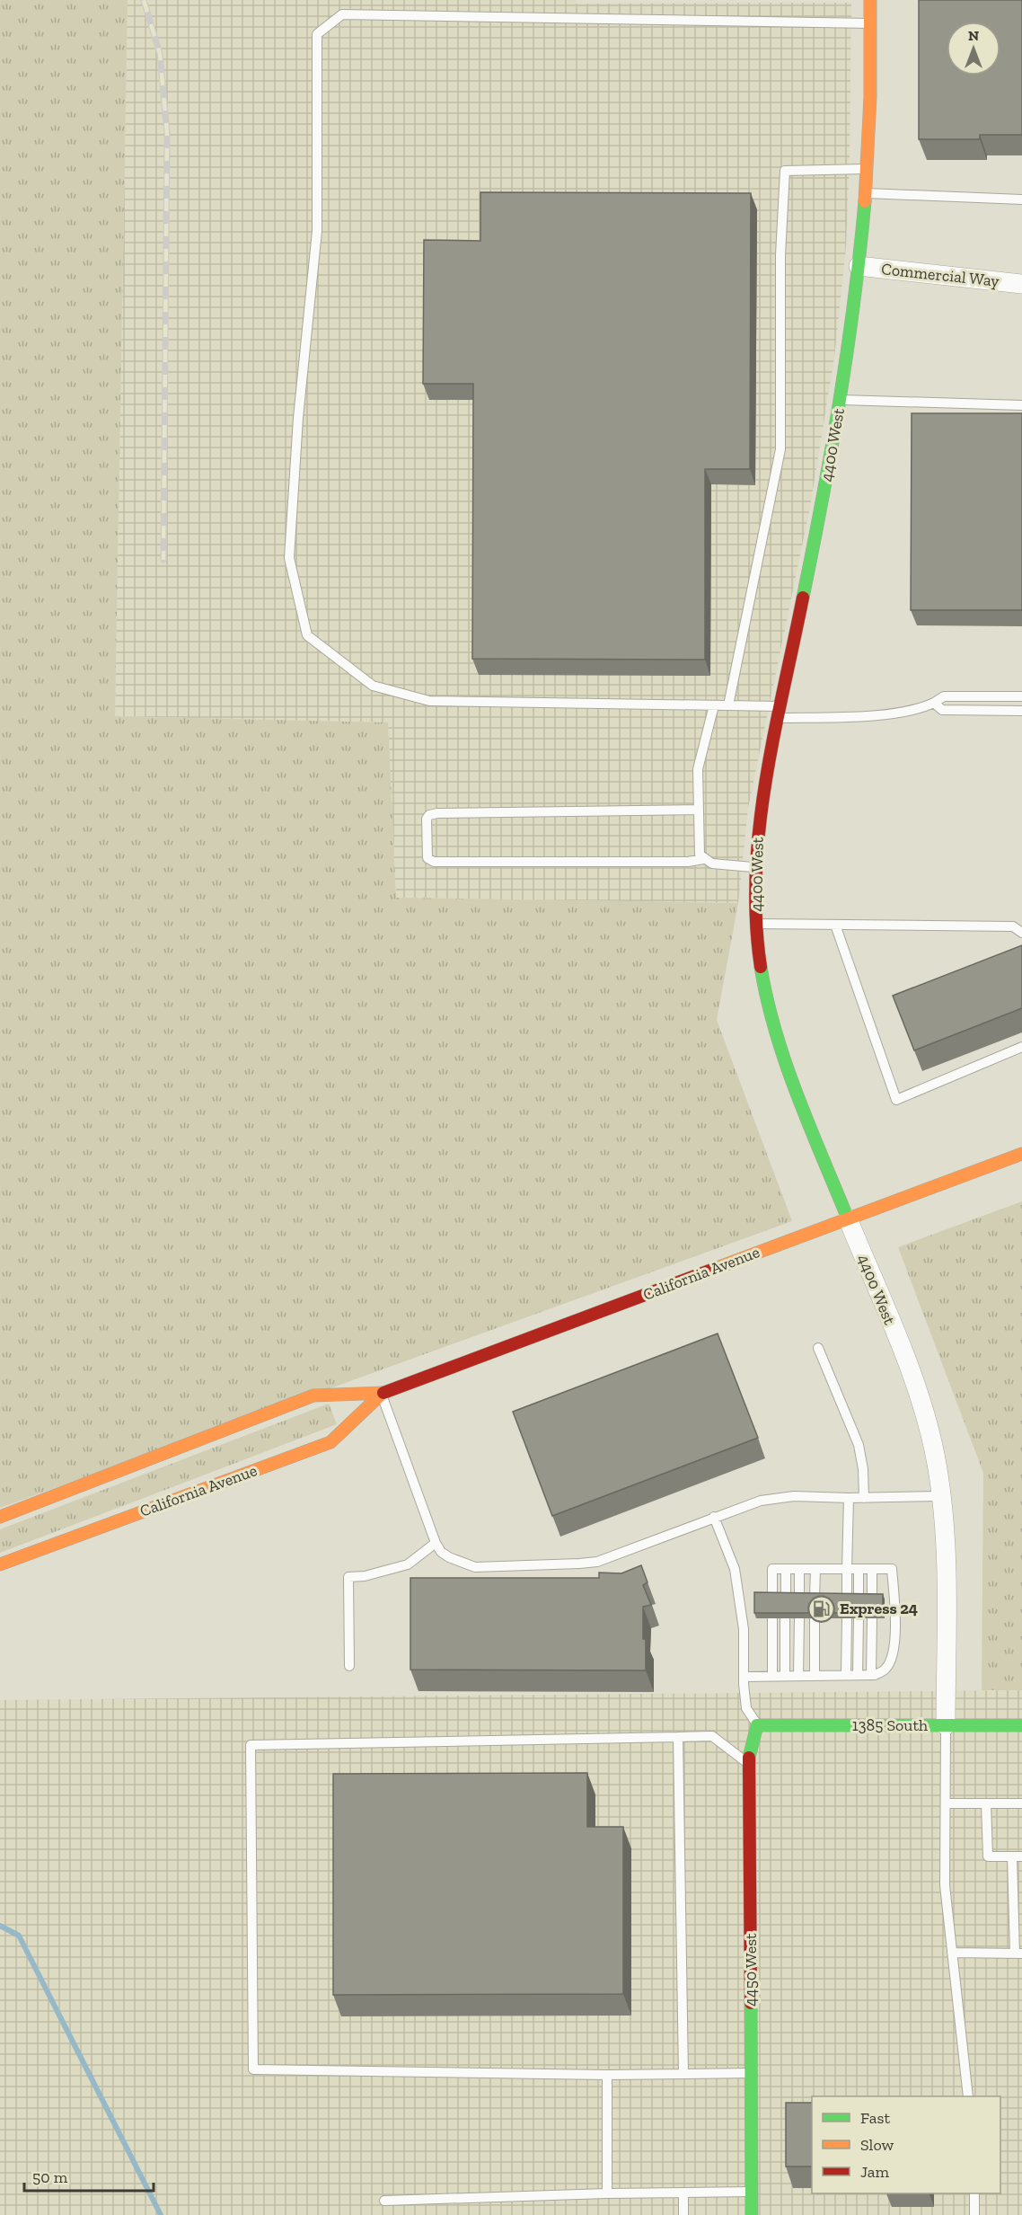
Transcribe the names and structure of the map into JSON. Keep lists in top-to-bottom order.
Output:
{
  "streets": {
    "street": [
      "Commercial Way",
      "4400 West",
      "California Avenue",
      "1385 South",
      "4450 West"
    ]
  },
  "crossings": [
    ["Commercial Way", "4400 West"],
    ["4400 West", "California Avenue"],
    ["4400 West", "1385 South"],
    ["1385 South", "4450 West"]
  ],
  "places": {
    "fuel station": ["Express 24"]
  },
  "legend": ["Fast", "Slow", "Jam"],
  "scale_bar": "50 m",
  "north": "top"
}
